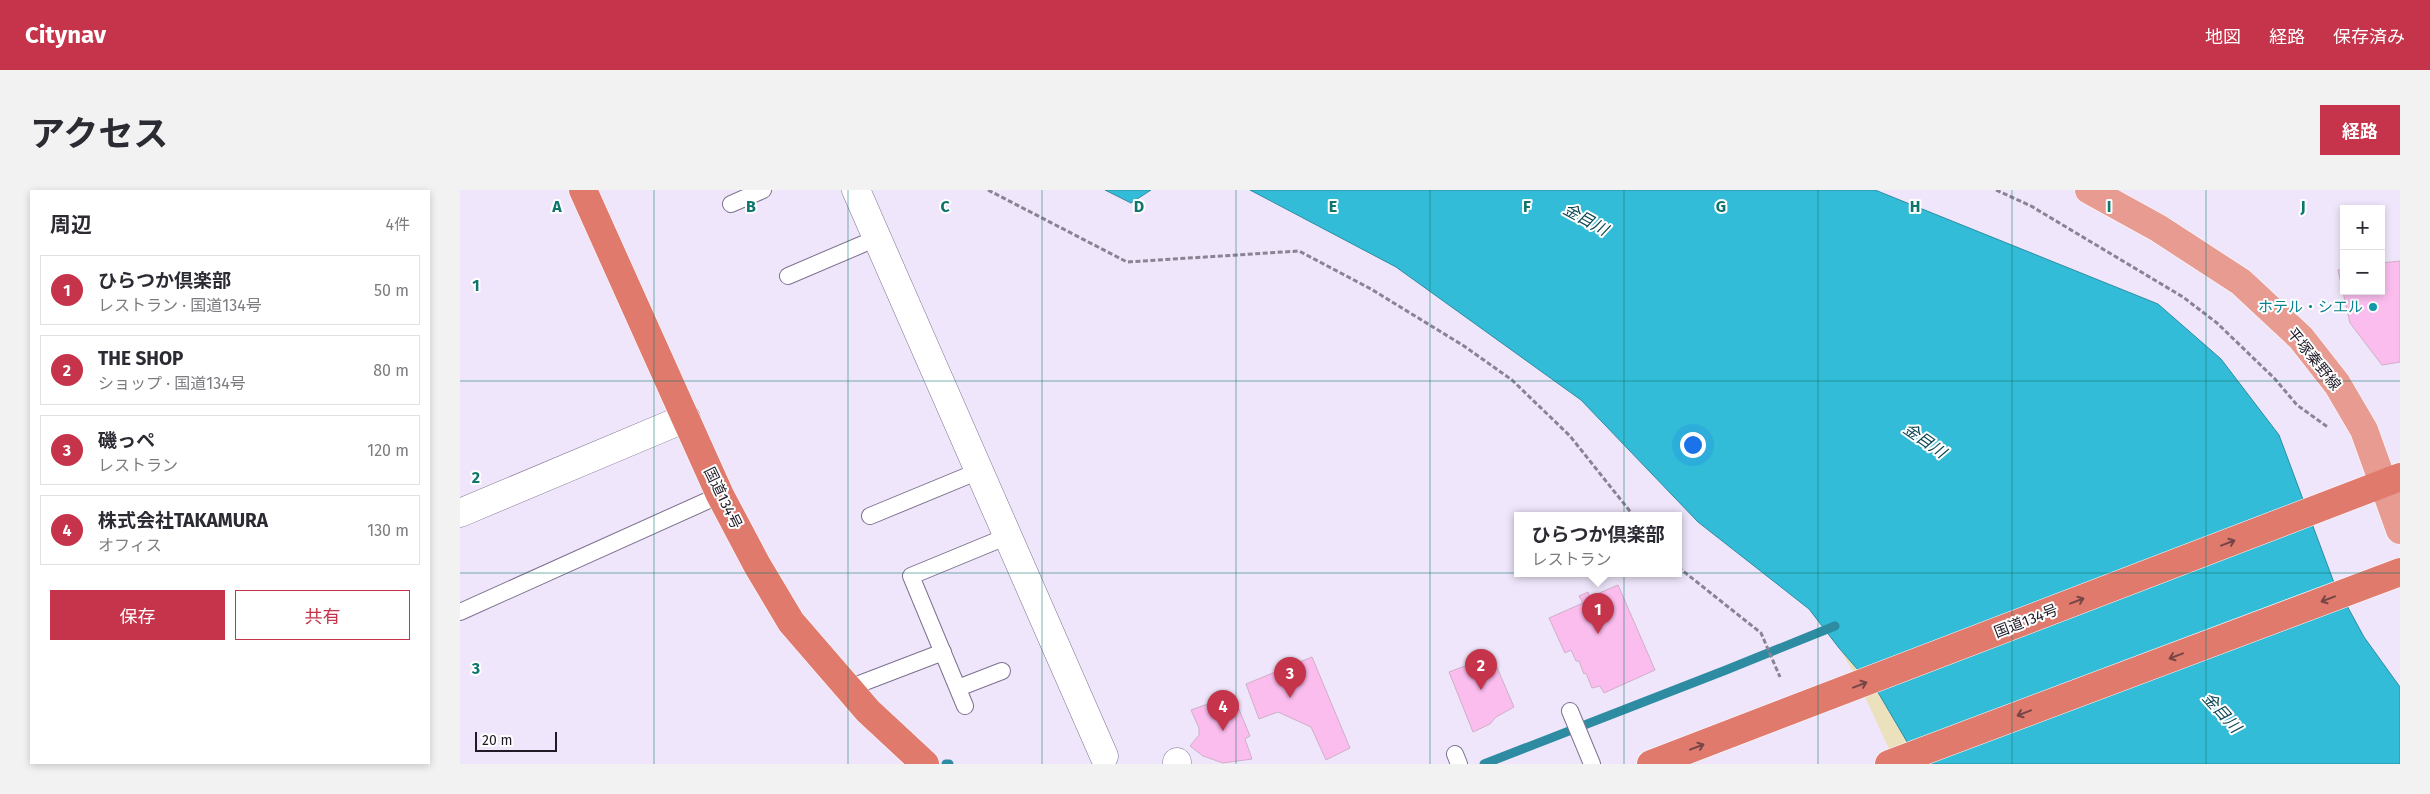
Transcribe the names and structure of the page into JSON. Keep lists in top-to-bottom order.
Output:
{
  "streets": {
    "highway": ["国道134号"],
    "main road": ["平塚秦野線"]
  },
  "crossings": [
    ["平塚秦野線", "国道134号"]
  ],
  "water": ["金目川"],
  "places": ["ホテル・シエル"],
  "scale_bar": "20 m",
  "page": {
    "header": "Citynav",
    "nav": ["地図", "経路", "保存済み"],
    "title": "アクセス",
    "buttons": [
      "経路",
      ["保存", "共有"]
    ],
    "heading": ["周辺", "4件"],
    "map_buttons": ["+", "−"],
    "list": [
      {
        "mark": "1",
        "name": "ひらつか倶楽部",
        "note": "レストラン · 国道134号",
        "value": "50 m"
      },
      {
        "mark": "2",
        "name": "THE SHOP",
        "note": "ショップ · 国道134号",
        "value": "80 m"
      },
      {
        "mark": "3",
        "name": "磯っペ",
        "note": "レストラン",
        "value": "120 m"
      },
      {
        "mark": "4",
        "name": "株式会社TAKAMURA",
        "note": "オフィス",
        "value": "130 m"
      }
    ],
    "popup": ["ひらつか倶楽部", "レストラン"],
    "pins": [
      "1",
      "2",
      "3",
      "4"
    ],
    "scale": "20 m"
  },
  "grid": {
    "columns": [
      "A",
      "B",
      "C",
      "D",
      "E",
      "F",
      "G",
      "H",
      "I",
      "J"
    ],
    "rows": ["1", "2", "3"]
  }
}
